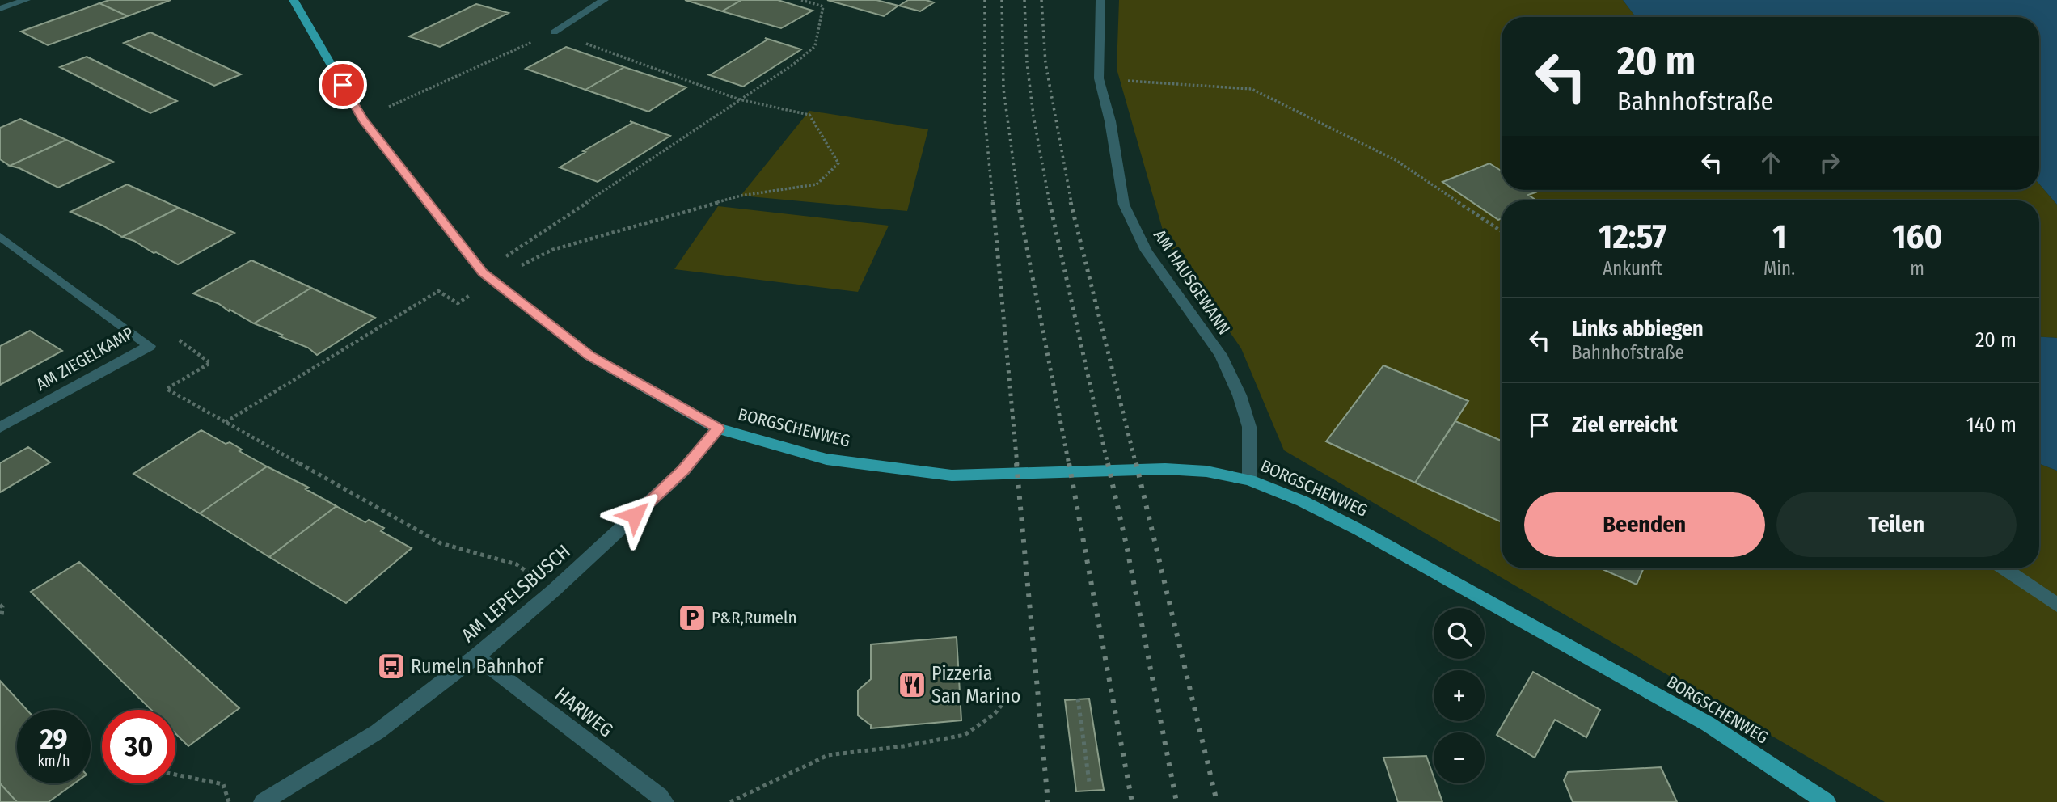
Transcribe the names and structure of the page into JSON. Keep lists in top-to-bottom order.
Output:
{
  "streets": {
    "main road": ["BORGSCHENWEG"],
    "street": [
      "AM HAUSGEWANN",
      "AM ZIEGELKAMP",
      "AM LEPELSBUSCH",
      "HARWEG"
    ]
  },
  "crossings": [
    ["AM HAUSGEWANN", "BORGSCHENWEG"],
    ["BORGSCHENWEG", "AM LEPELSBUSCH"],
    ["AM LEPELSBUSCH", "HARWEG"]
  ],
  "places": {
    "parking": ["P&R,Rumeln"],
    "bus stop": ["Rumeln Bahnhof"],
    "restaurant": ["Pizzeria San Marino"]
  },
  "page": {
    "turn": ["20 m", "Bahnhofstraße"],
    "eta": [
      "12:57",
      "Ankunft",
      "1",
      "Min.",
      "160",
      "m"
    ],
    "list": [
      {
        "name": "Links abbiegen",
        "note": "Bahnhofstraße",
        "value": "20 m"
      },
      {
        "name": "Ziel erreicht",
        "value": "140 m"
      }
    ],
    "buttons": ["Beenden", "Teilen"],
    "map_buttons": ["+", "−"],
    "speed": "29 km/h",
    "limit": "30"
  }
}
